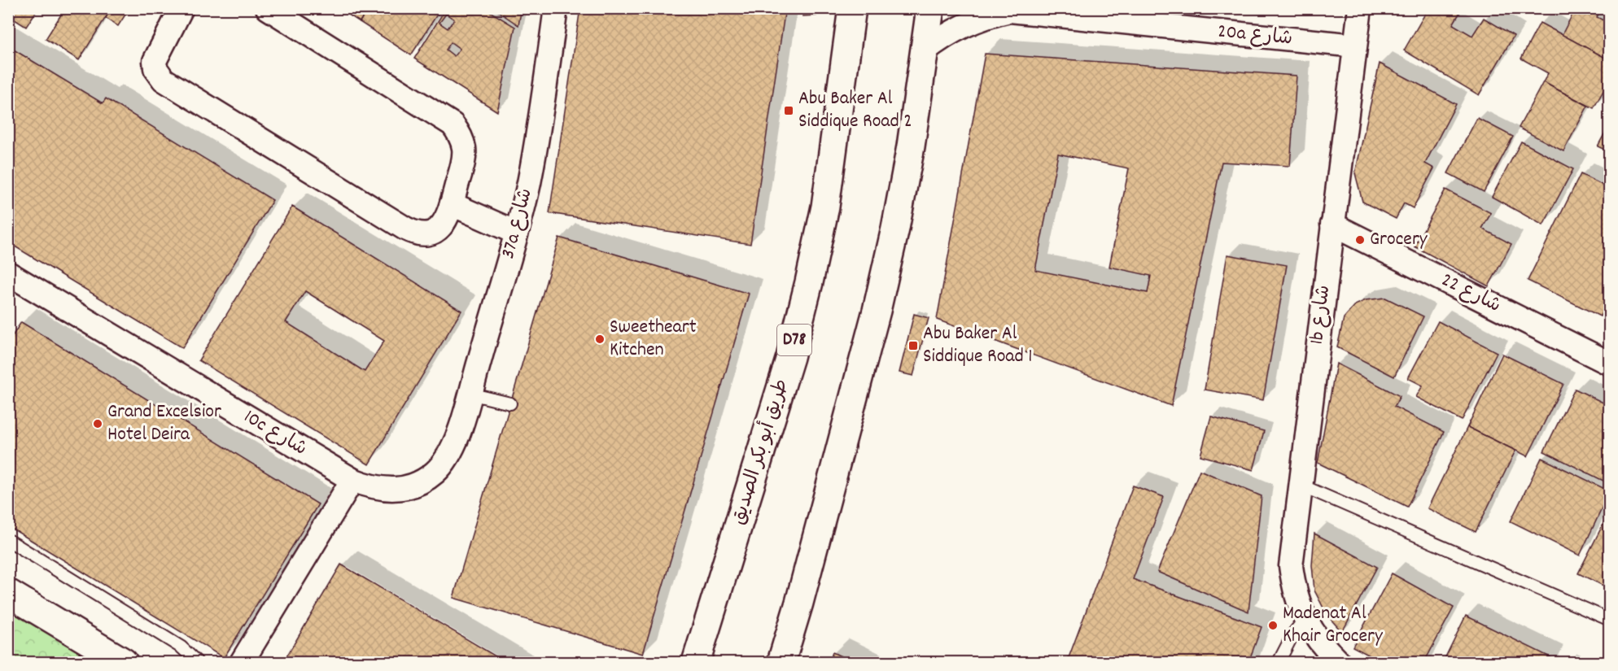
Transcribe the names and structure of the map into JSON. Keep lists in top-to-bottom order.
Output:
{
  "streets": {
    "main road": ["D78", "طريق أبو بكر الصديق"],
    "street": [
      "20a شارع",
      "37a شارع",
      "شارع 22",
      "1b شارع",
      "10c شارع"
    ]
  },
  "crossings": [
    ["20a شارع", "1b شارع"],
    ["37a شارع", "10c شارع"],
    ["شارع 22", "1b شارع"]
  ],
  "places": {
    "transit": ["Abu Baker Al Siddique Road 2", "Abu Baker Al Siddique Road 1"],
    "other": [
      "Grocery",
      "Sweetheart Kitchen",
      "Grand Excelsior Hotel Deira",
      "Madenat Al Khair Grocery"
    ]
  }
}
